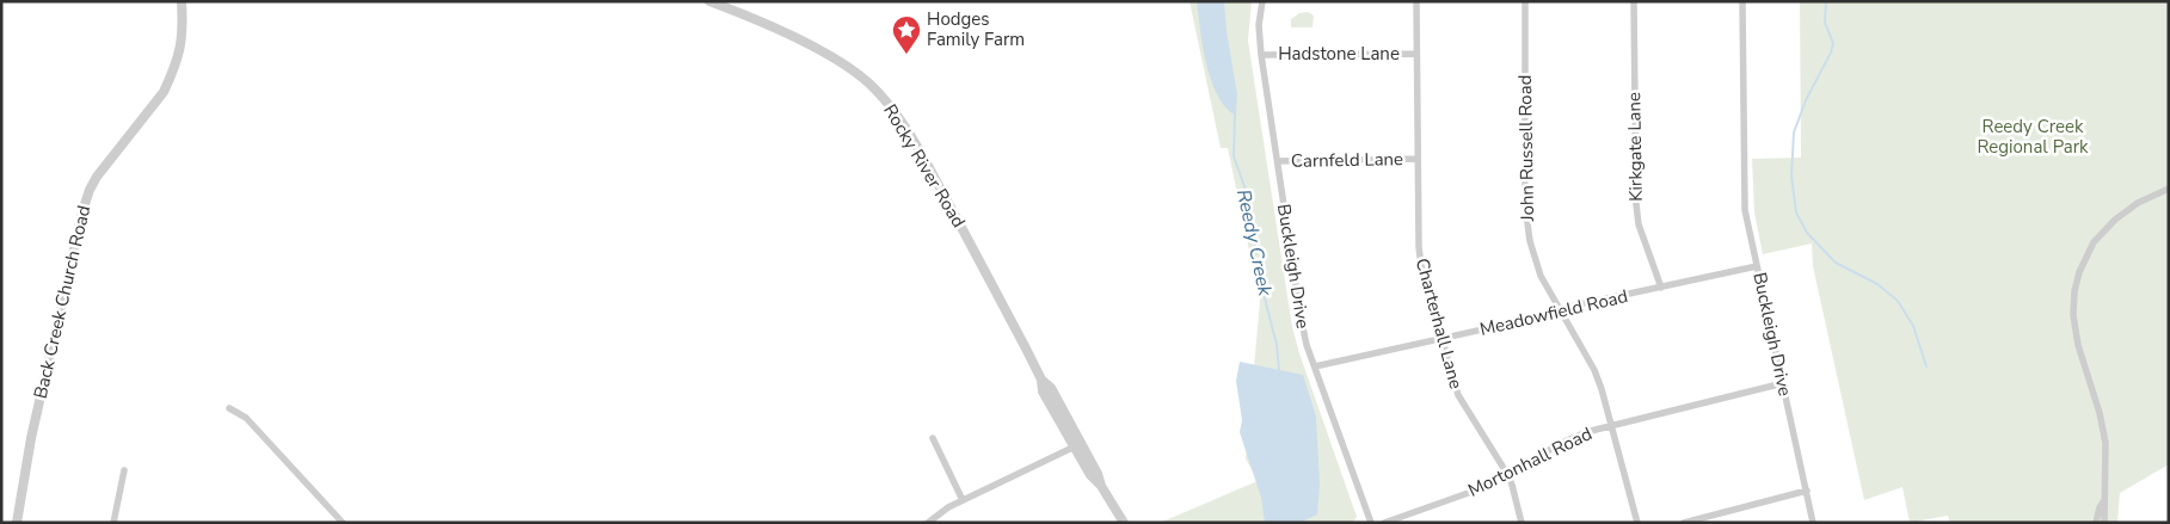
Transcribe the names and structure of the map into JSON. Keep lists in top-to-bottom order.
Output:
{
  "streets": {
    "street": [
      "Hadstone Lane",
      "Kirkgate Lane",
      "John Russell Road",
      "Carnfeld Lane",
      "Rocky River Road",
      "Buckleigh Drive",
      "Back Creek Church Road",
      "Meadowfield Road",
      "Charterhall Lane",
      "Mortonhall Road"
    ]
  },
  "crossings": [
    ["Hadstone Lane", "Buckleigh Drive"],
    ["Hadstone Lane", "Charterhall Lane"],
    ["Kirkgate Lane", "Meadowfield Road"],
    ["John Russell Road", "Meadowfield Road"],
    ["John Russell Road", "Mortonhall Road"],
    ["Carnfeld Lane", "Buckleigh Drive"],
    ["Carnfeld Lane", "Charterhall Lane"],
    ["Buckleigh Drive", "Meadowfield Road"],
    ["Buckleigh Drive", "Mortonhall Road"],
    ["Meadowfield Road", "Charterhall Lane"],
    ["Charterhall Lane", "Mortonhall Road"]
  ],
  "water": ["Reedy Creek"],
  "parks": ["Reedy Creek Regional Park"],
  "places": {
    "place": ["Hodges Family Farm"]
  }
}
